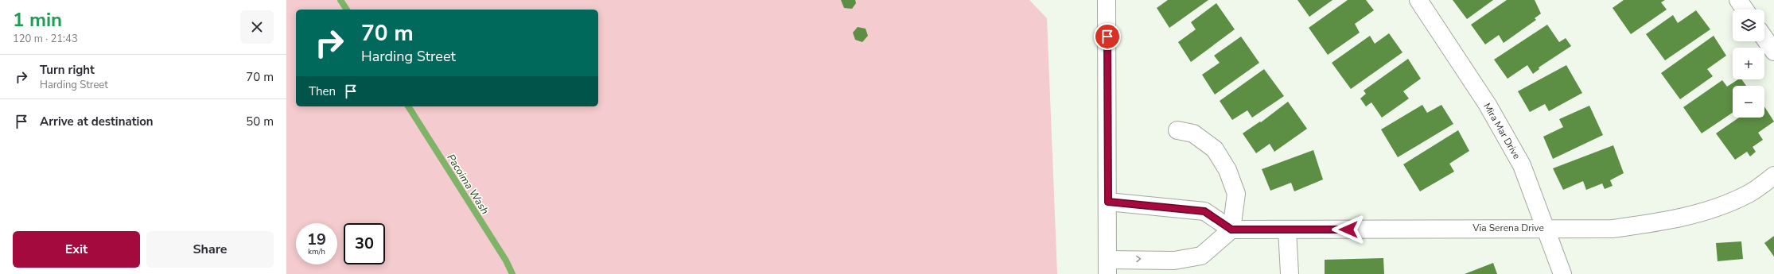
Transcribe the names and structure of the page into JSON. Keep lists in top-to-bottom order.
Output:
{
  "streets": {
    "street": ["Mira Mar Drive", "Via Serena Drive"]
  },
  "crossings": [
    ["Mira Mar Drive", "Via Serena Drive"]
  ],
  "water": ["Pacoima Wash"],
  "page": {
    "heading": ["1 min", "120 m · 21:43"],
    "map_buttons": ["+", "−"],
    "turn": ["70 m", "Harding Street"],
    "list": [
      {
        "name": "Turn right",
        "note": "Harding Street",
        "value": "70 m"
      },
      {
        "name": "Arrive at destination",
        "value": "50 m"
      }
    ],
    "then": "Then",
    "speed": "19 km/h",
    "limit": "30",
    "buttons": ["Exit", "Share"]
  }
}
